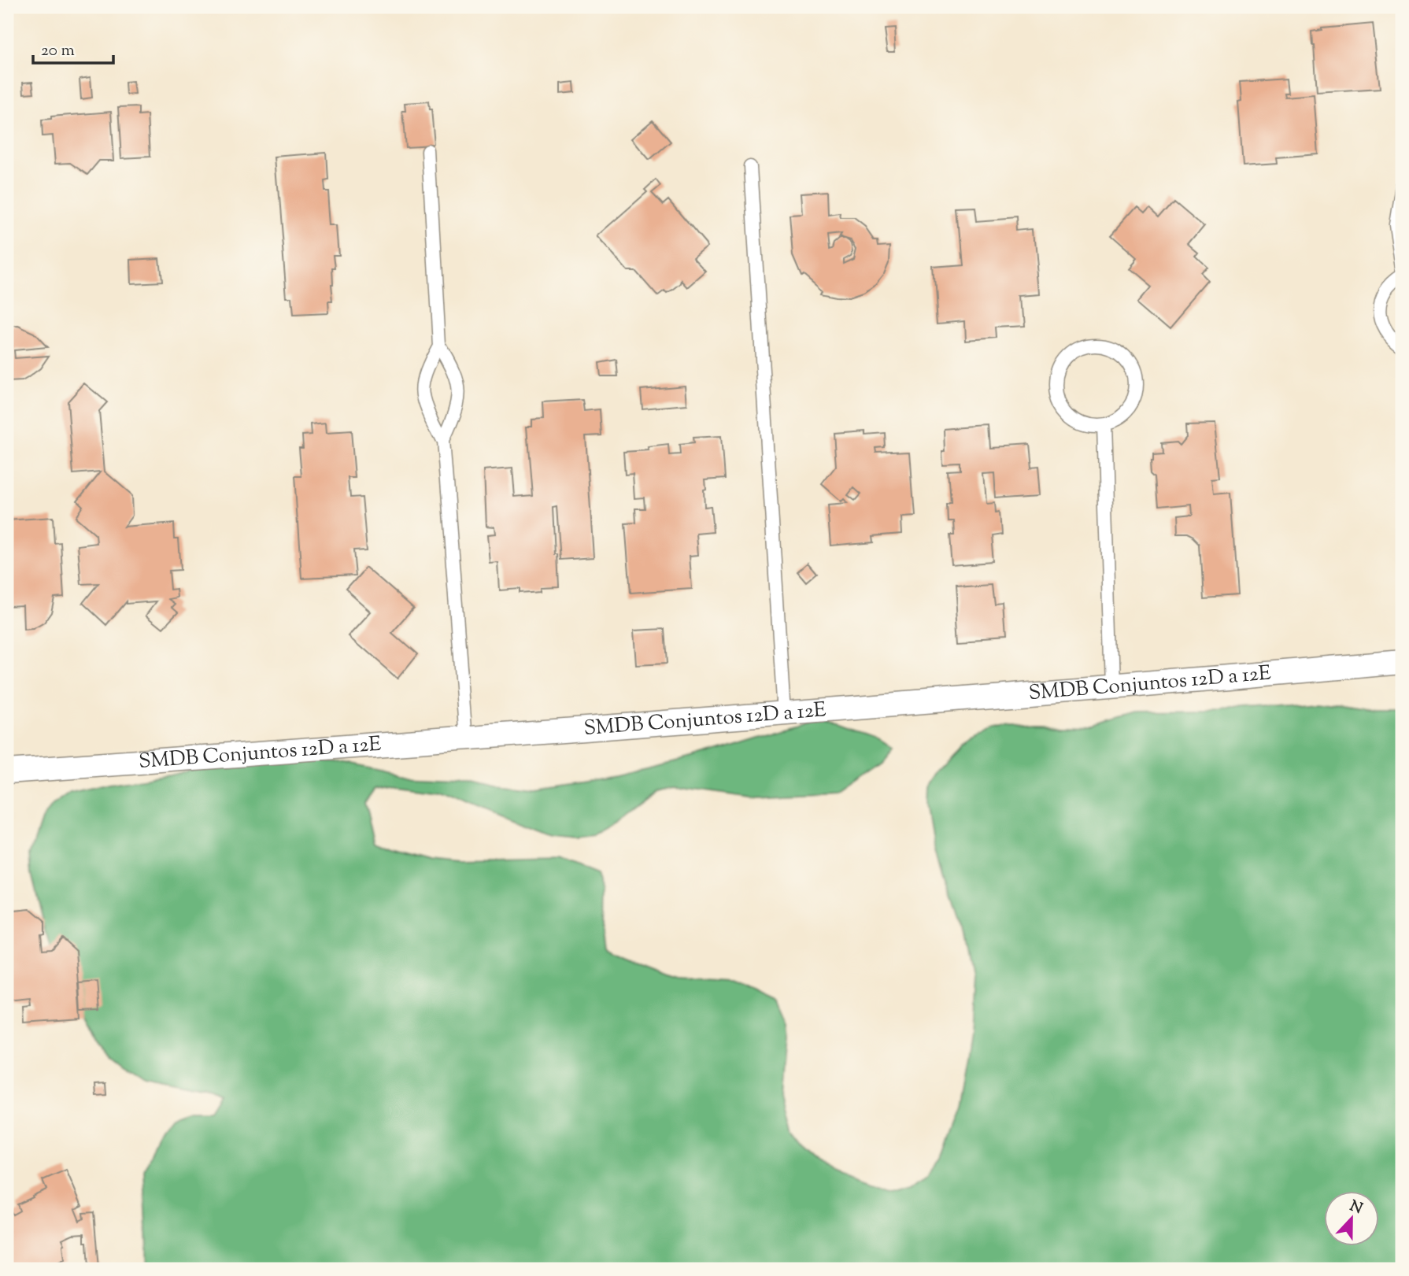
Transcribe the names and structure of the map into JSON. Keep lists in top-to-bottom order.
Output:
{
  "streets": {
    "street": ["SMDB Conjuntos 12D a 12E"]
  },
  "scale_bar": "20 m",
  "north": "top"
}
